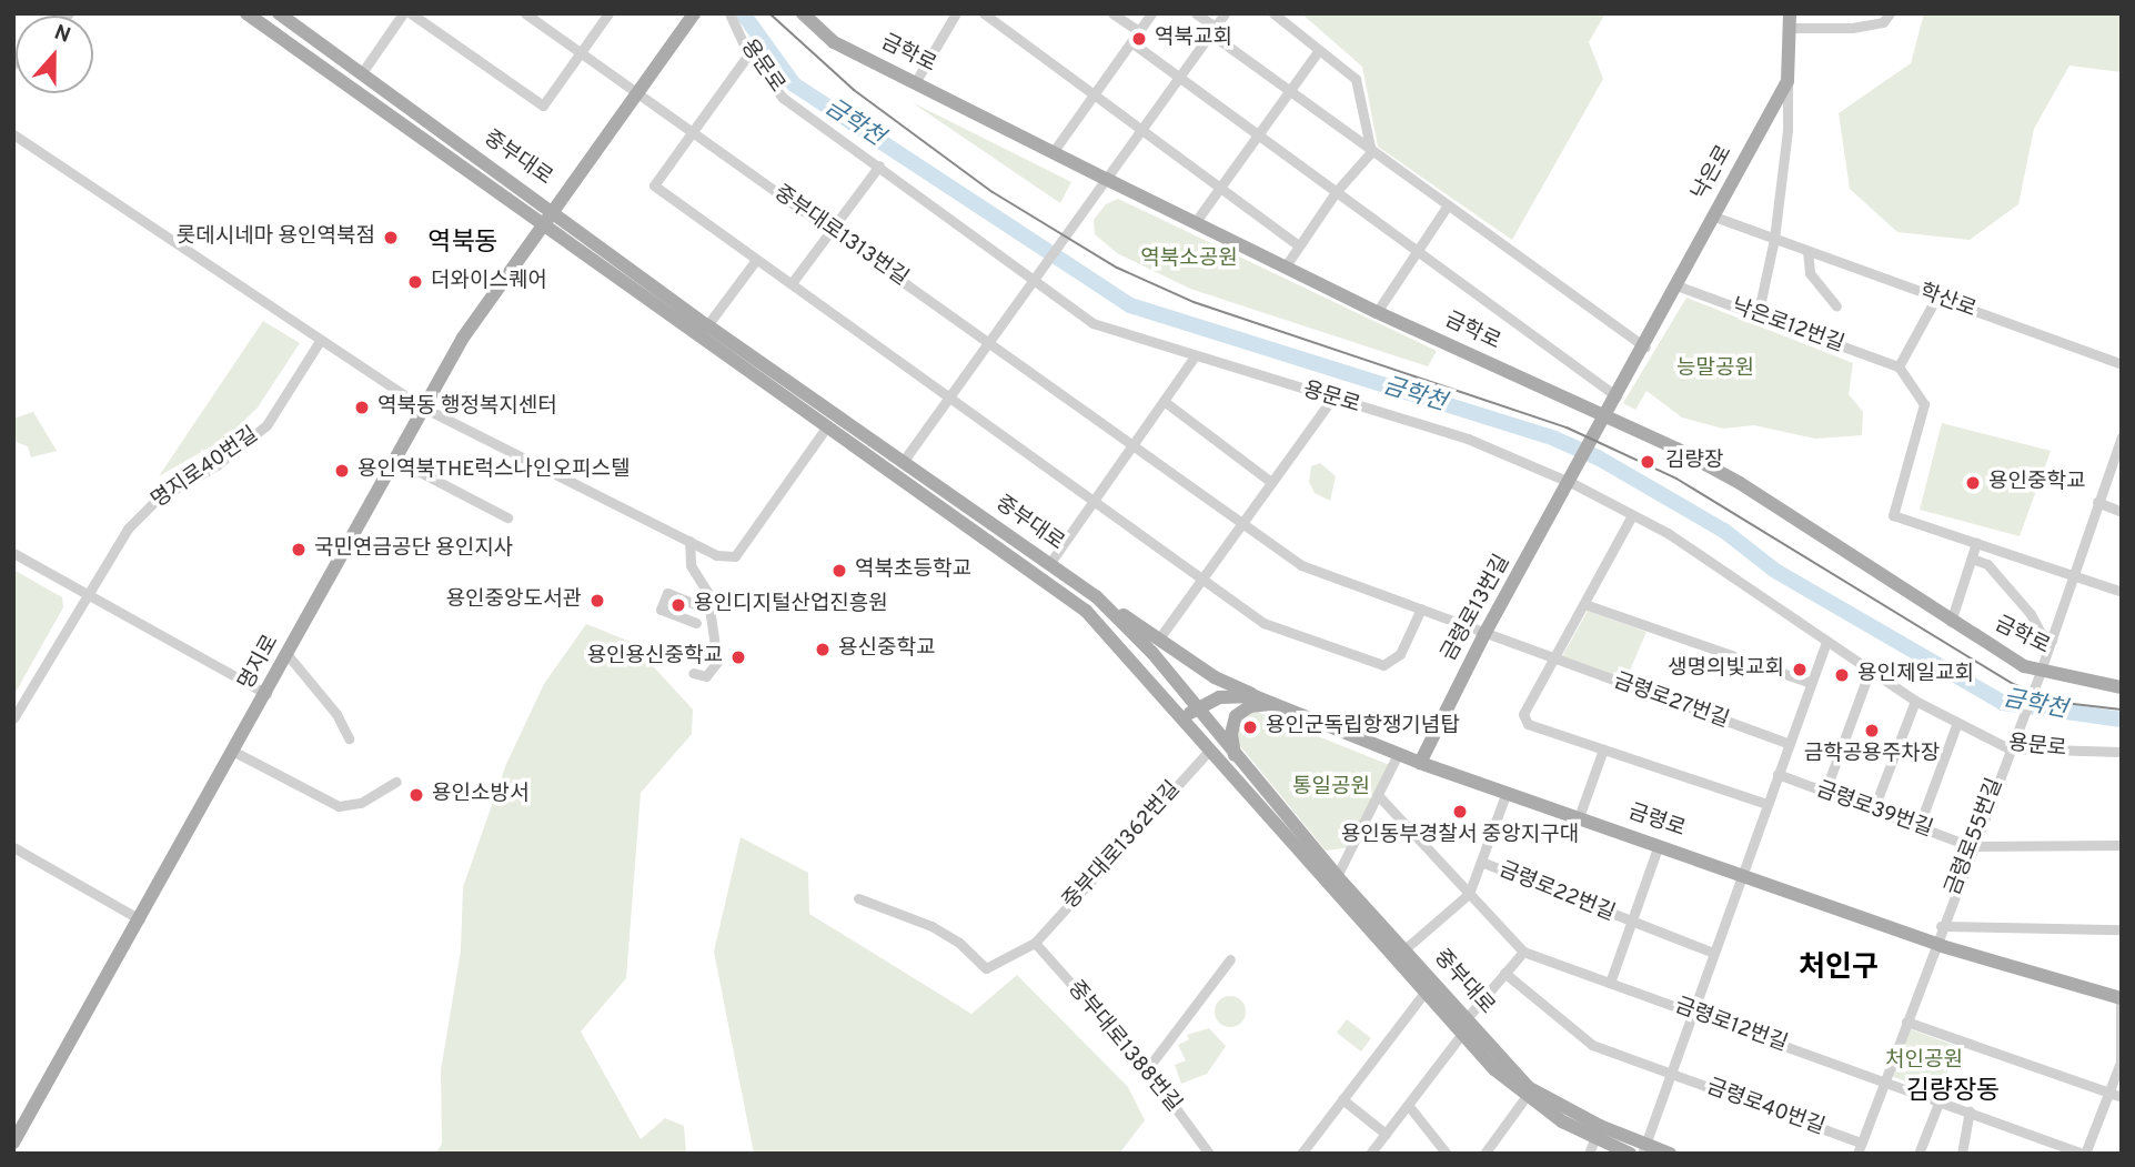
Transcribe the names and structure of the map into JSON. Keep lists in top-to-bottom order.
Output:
{
  "streets": {
    "main road": [
      "금학로",
      "중부대로",
      "낙은로",
      "금령로13번길",
      "명지로",
      "금령로"
    ],
    "street": [
      "용문로",
      "중부대로1313번길",
      "학산로",
      "낙은로12번길",
      "명지로40번길",
      "금령로27번길",
      "금령로39번길",
      "금령로55번길",
      "중부대로1362번길",
      "금령로22번길",
      "금령로12번길",
      "중부대로1388번길",
      "금령로40번길"
    ]
  },
  "crossings": [
    ["금학로", "낙은로"],
    ["금학로", "금령로13번길"],
    ["금학로", "금령로55번길"],
    ["용문로", "금령로13번길"],
    ["용문로", "금령로55번길"],
    ["중부대로", "명지로"],
    ["중부대로", "금령로"],
    ["중부대로", "중부대로1362번길"],
    ["낙은로", "학산로"],
    ["낙은로", "낙은로12번길"],
    ["낙은로", "금령로13번길"],
    ["중부대로1313번길", "명지로"],
    ["중부대로1313번길", "금령로27번길"],
    ["금령로13번길", "금령로27번길"],
    ["금령로13번길", "금령로"],
    ["금령로39번길", "금령로55번길"],
    ["금령로", "금령로55번길"],
    ["금령로", "금령로22번길"],
    ["금령로55번길", "금령로12번길"],
    ["금령로55번길", "금령로40번길"],
    ["중부대로1362번길", "중부대로1388번길"],
    ["금령로22번길", "금령로12번길"]
  ],
  "districts": ["역북동", "처인구", "김량장동"],
  "water": ["금학천"],
  "parks": [
    "역북소공원",
    "능말공원",
    "통일공원",
    "처인공원"
  ],
  "places": [
    "역북교회",
    "롯데시네마 용인역북점",
    "더와이스퀘어",
    "역북동 행정복지센터",
    "김량장",
    "용인역북THE럭스나인오피스텔",
    "용인중학교",
    "국민연금공단 용인지사",
    "역북초등학교",
    "용인중앙도서관",
    "용인디지털산업진흥원",
    "용신중학교",
    "용인용신중학교",
    "생명의빛교회",
    "용인제일교회",
    "용인군독립항쟁기념탑",
    "금학공용주차장",
    "용인소방서",
    "용인동부경찰서 중앙지구대"
  ],
  "north": "top"
}
